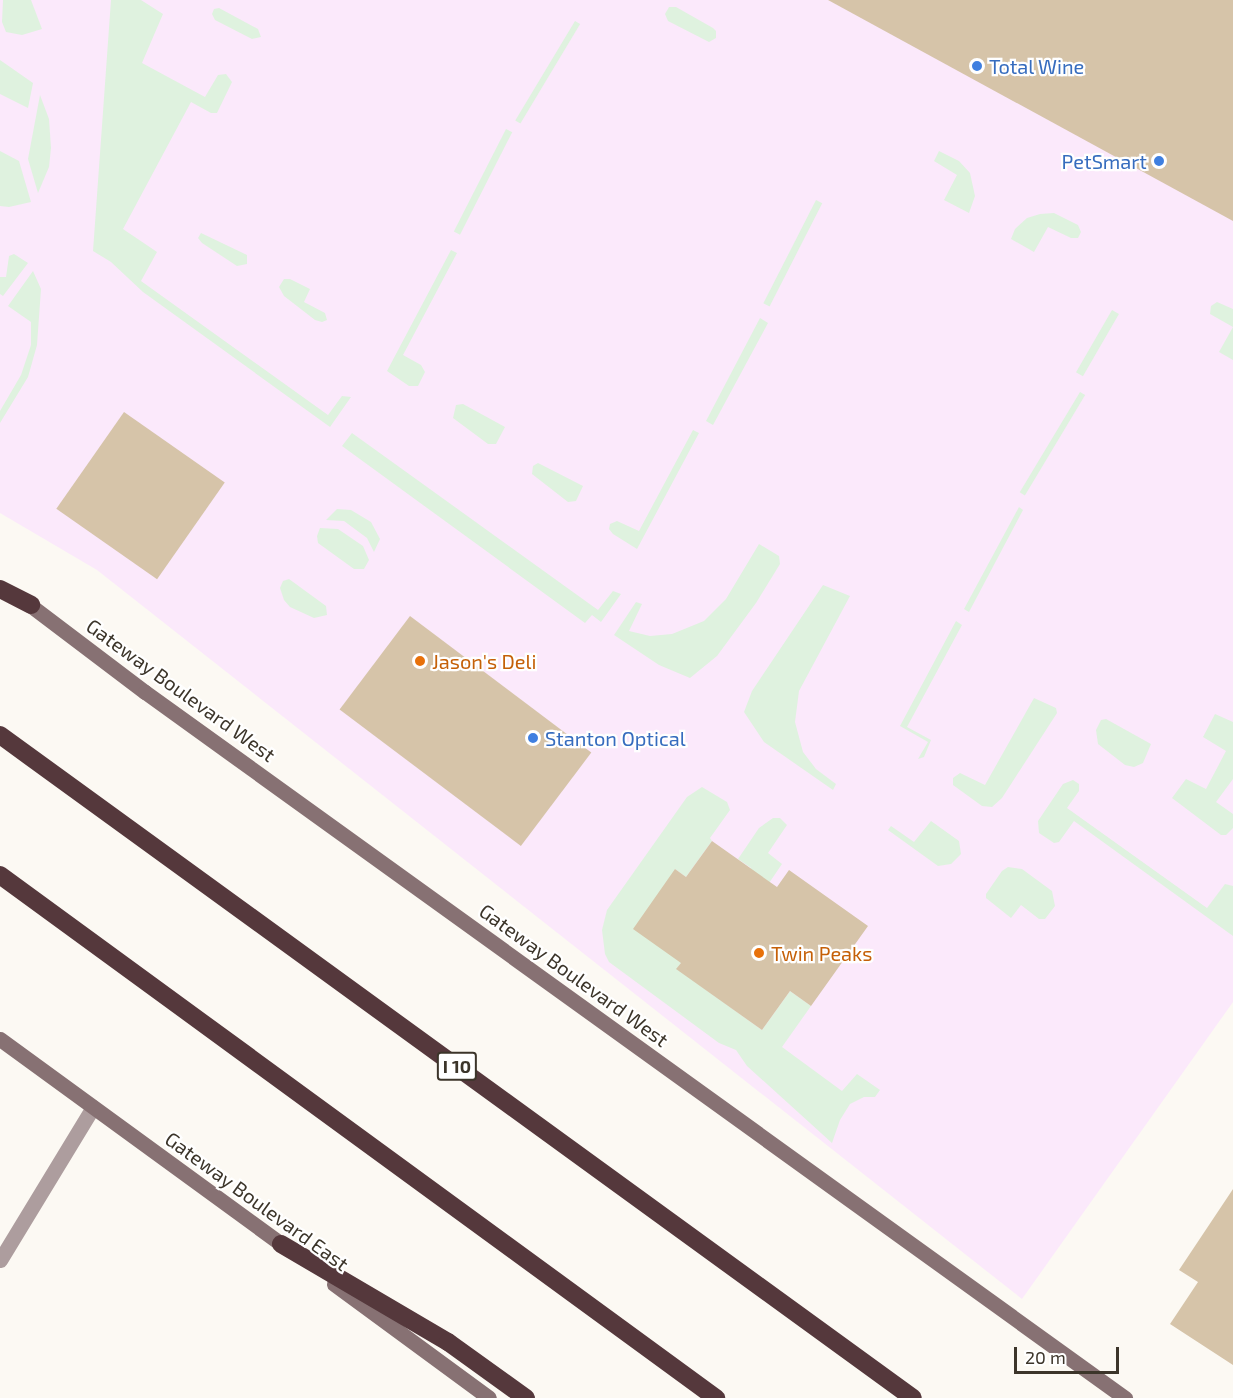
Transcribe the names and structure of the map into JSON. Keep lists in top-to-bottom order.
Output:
{
  "streets": {
    "highway": ["I 10"],
    "main road": ["Gateway Boulevard West", "Gateway Boulevard East"]
  },
  "places": [
    "Total Wine",
    "PetSmart",
    "Jason's Deli",
    "Stanton Optical",
    "Twin Peaks"
  ],
  "scale_bar": "20 m"
}
